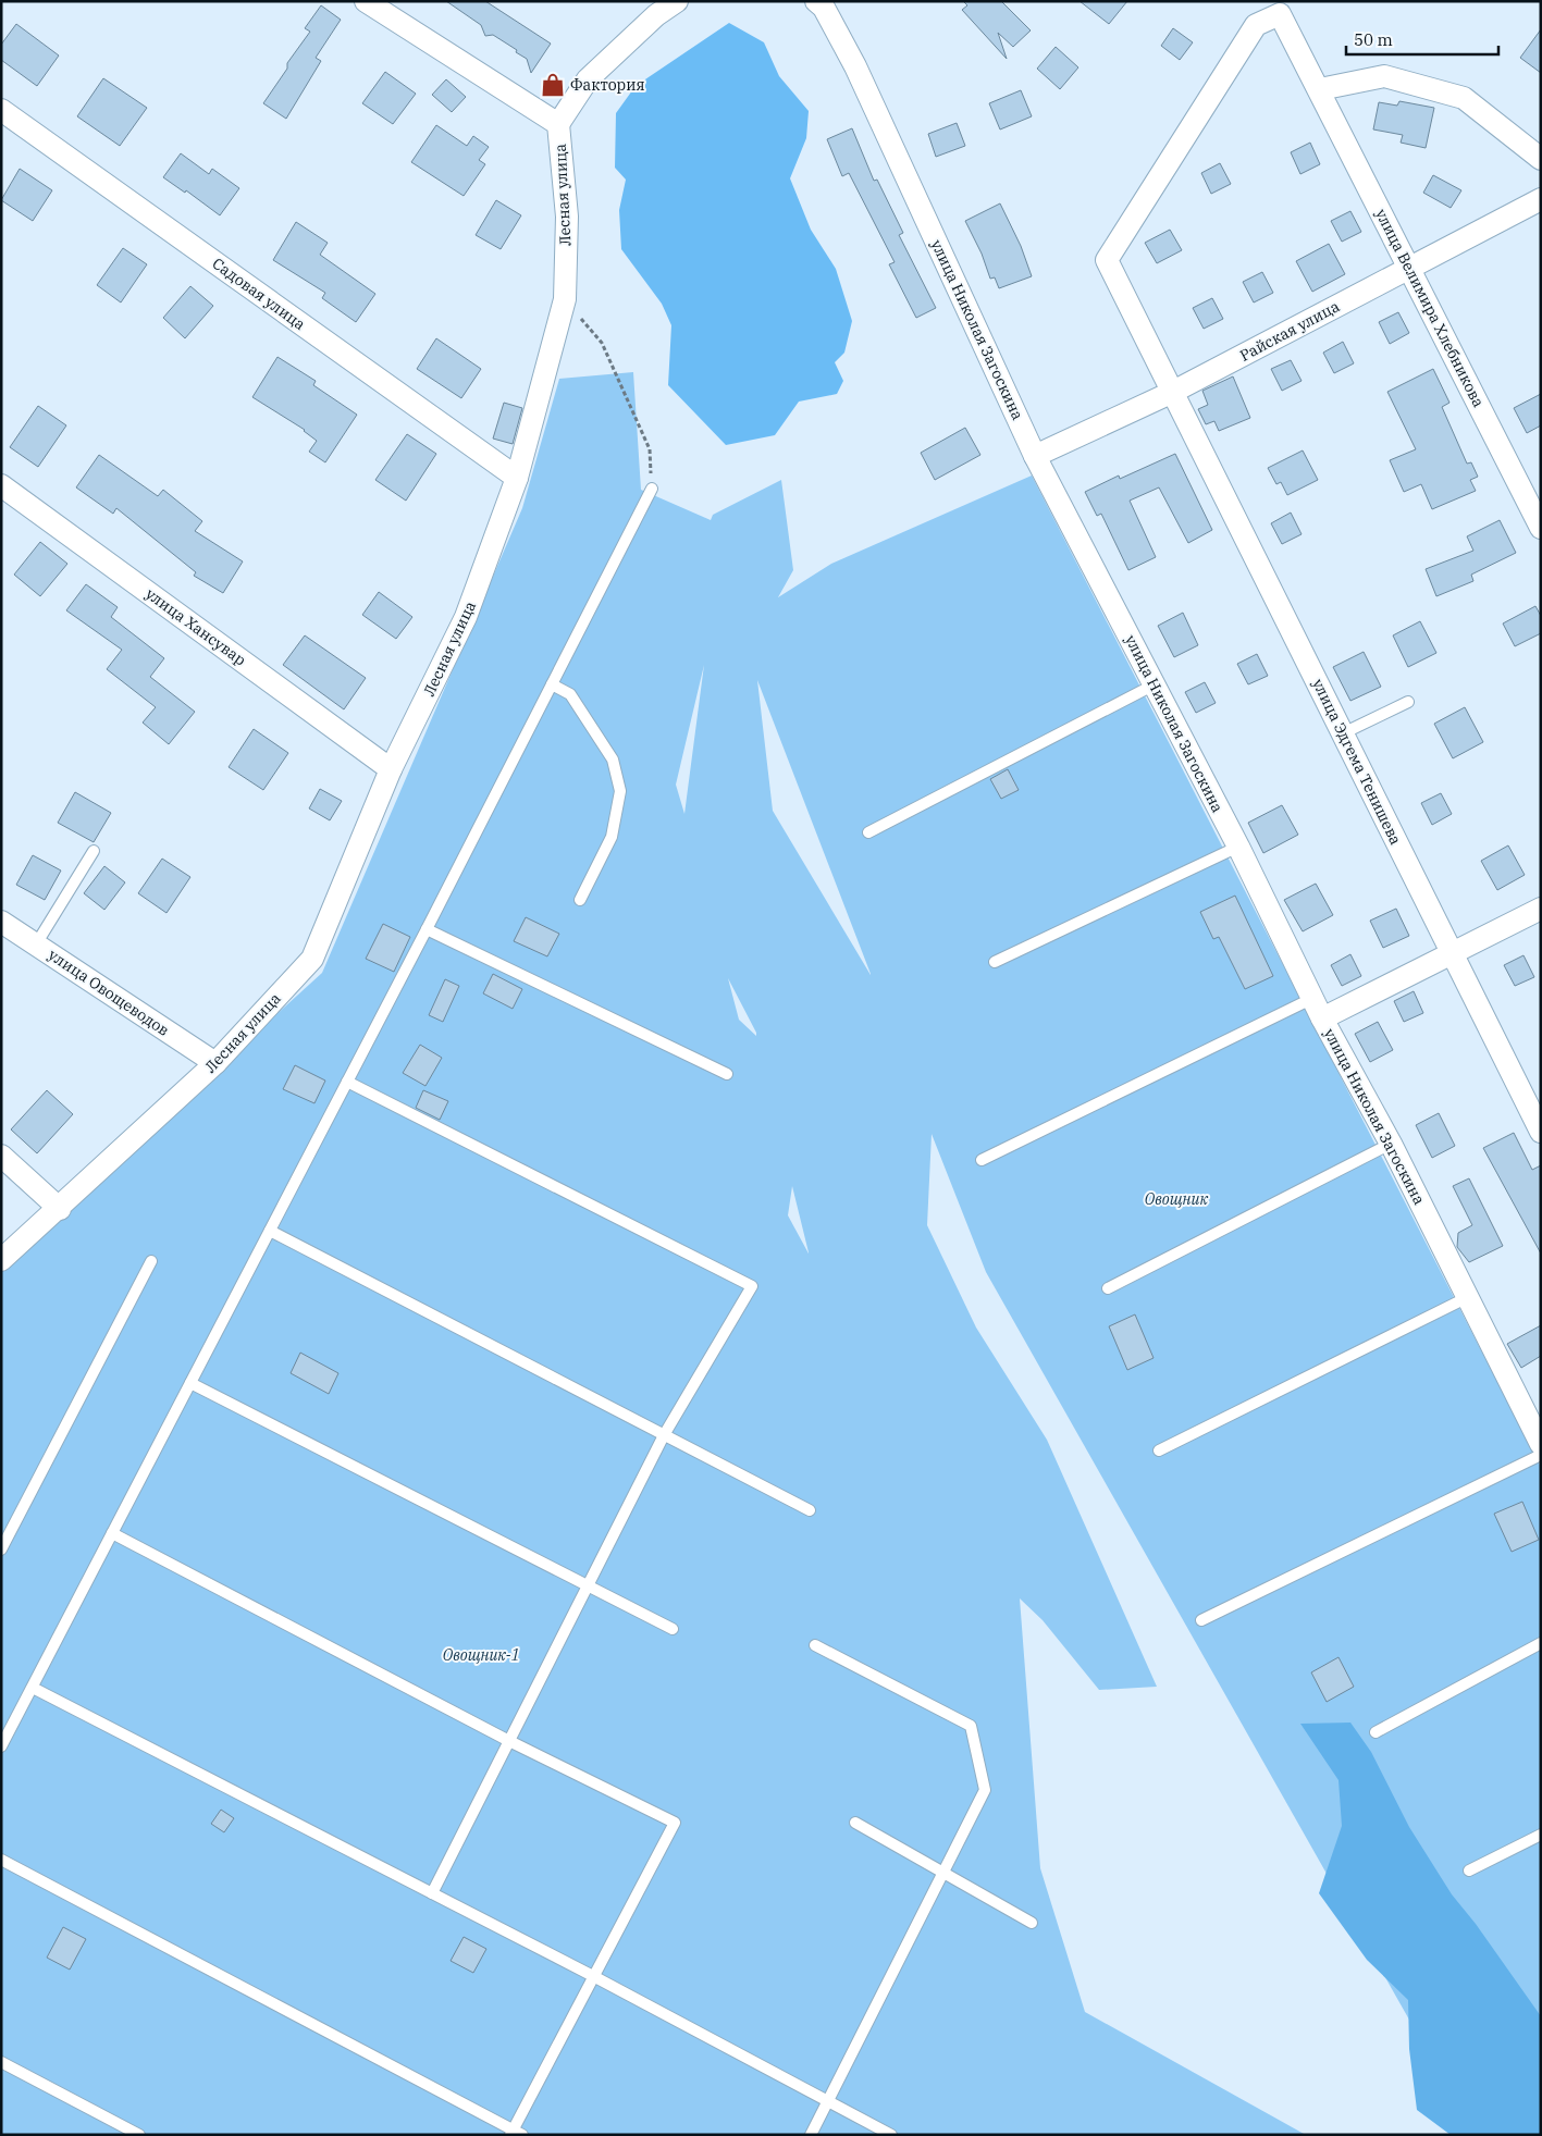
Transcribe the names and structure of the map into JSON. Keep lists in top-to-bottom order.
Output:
{
  "streets": {
    "street": [
      "Лесная улица",
      "Садовая улица",
      "улица Велимира Хлебникова",
      "улица Николая Загоскина",
      "Райская улица",
      "улица Хансувар",
      "улица Эдгема Тенишева",
      "улица Овощеводов"
    ]
  },
  "crossings": [
    ["Лесная улица", "Садовая улица"],
    ["Лесная улица", "улица Хансувар"],
    ["Лесная улица", "улица Овощеводов"],
    ["улица Велимира Хлебникова", "Райская улица"],
    ["улица Велимира Хлебникова", "улица Эдгема Тенишева"],
    ["улица Николая Загоскина", "Райская улица"],
    ["Райская улица", "улица Эдгема Тенишева"]
  ],
  "parks": ["Овощник", "Овощник-1"],
  "places": {
    "shop": ["Фактория"]
  },
  "scale_bar": "50 m"
}
